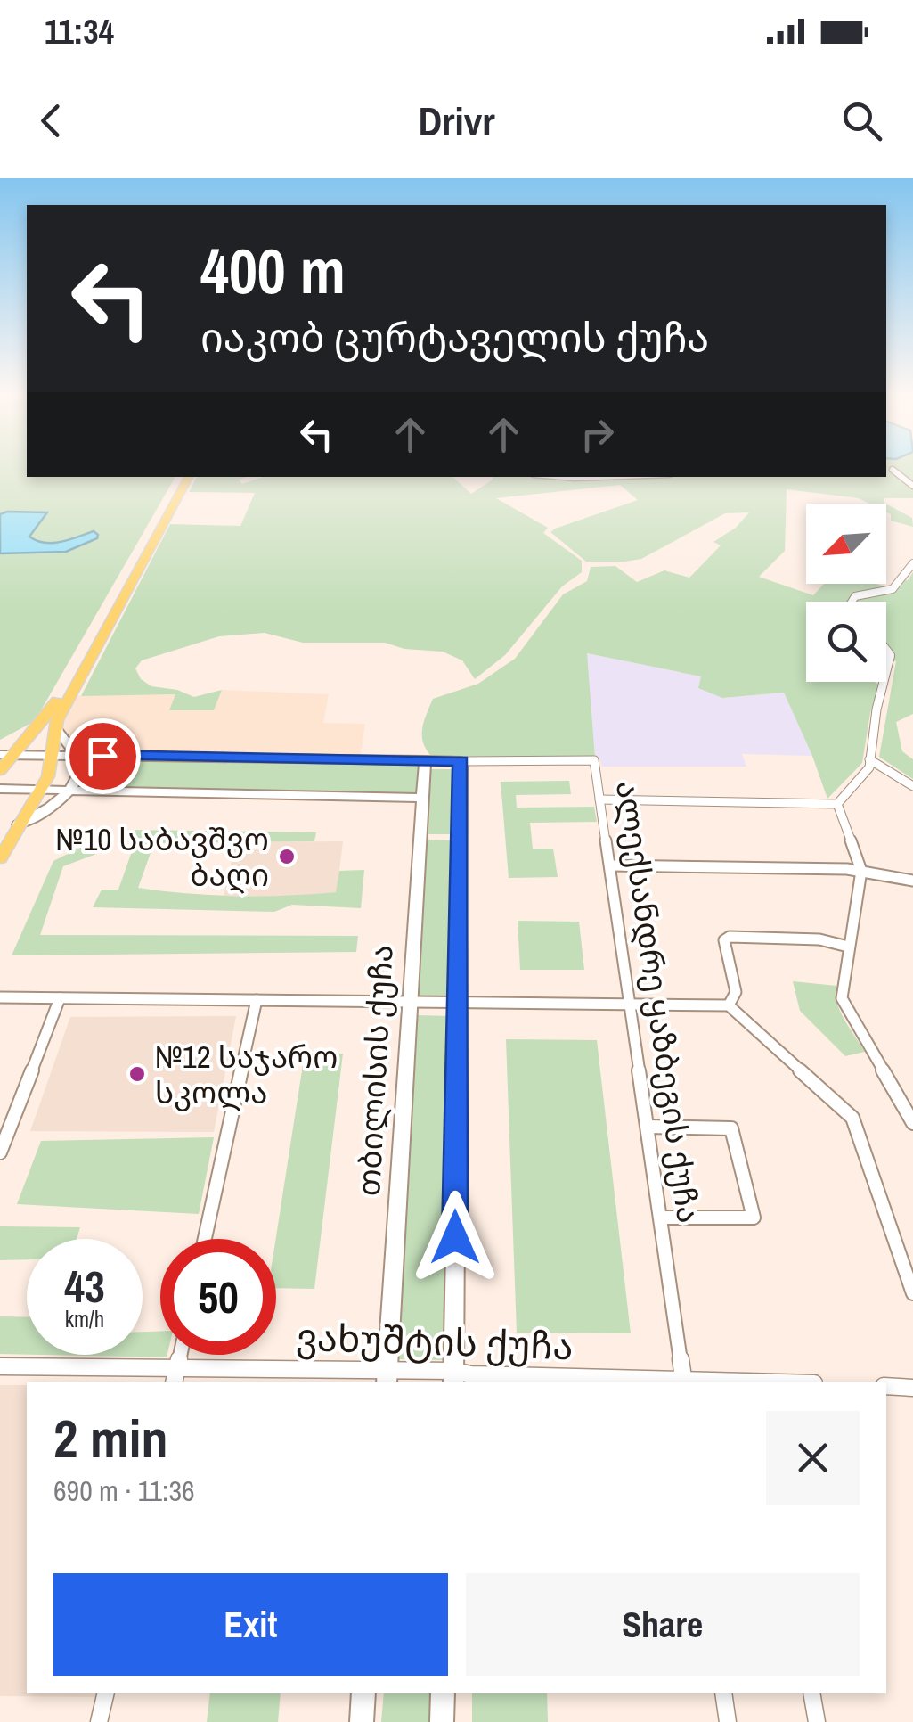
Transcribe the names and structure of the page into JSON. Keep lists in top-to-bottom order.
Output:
{
  "streets": {
    "main road": ["თბილისის ქუჩა"],
    "street": ["ალექსანდრე ყაზბეგის ქუჩა", "ვახუშტის ქუჩა"]
  },
  "crossings": [
    ["ალექსანდრე ყაზბეგის ქუჩა", "ვახუშტის ქუჩა"],
    ["თბილისის ქუჩა", "ვახუშტის ქუჩა"]
  ],
  "places": ["№10 საბავშვო ბაღი", "№12 საჯარო სკოლა"],
  "north": "bottom left",
  "page": {
    "status": "11:34",
    "header": "Drivr",
    "turn": ["400 m", "იაკობ ცურტაველის ქუჩა"],
    "speed": "43 km/h",
    "limit": "50",
    "heading": ["2 min", "690 m · 11:36"],
    "buttons": ["Exit", "Share"]
  }
}
